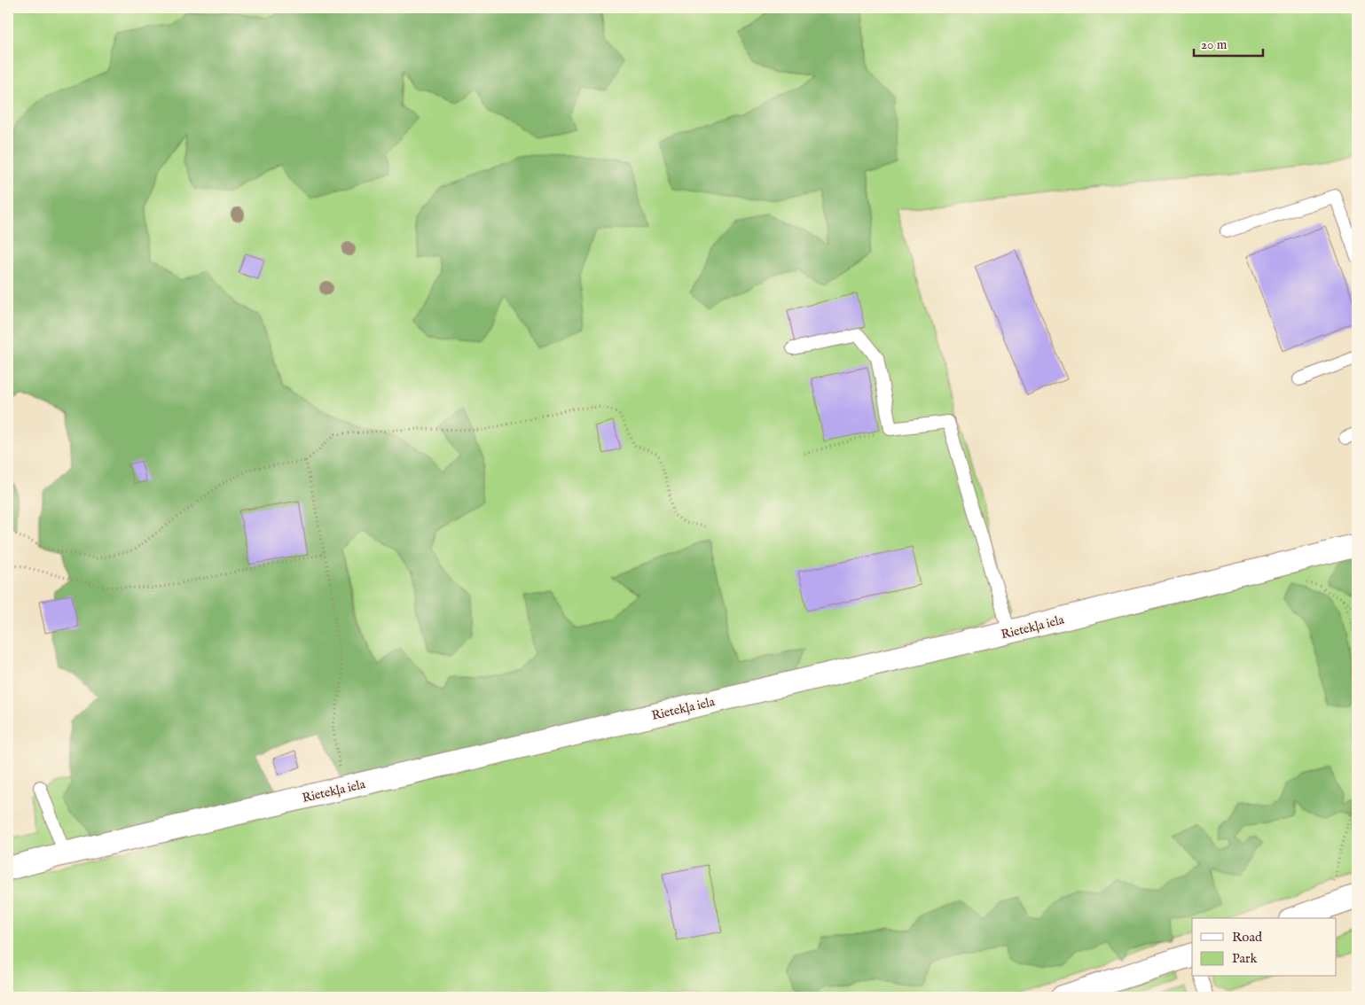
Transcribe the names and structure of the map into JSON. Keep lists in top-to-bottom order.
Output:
{
  "streets": {
    "street": ["Rietekļa iela"]
  },
  "legend": ["Road", "Park"],
  "scale_bar": "20 m"
}
